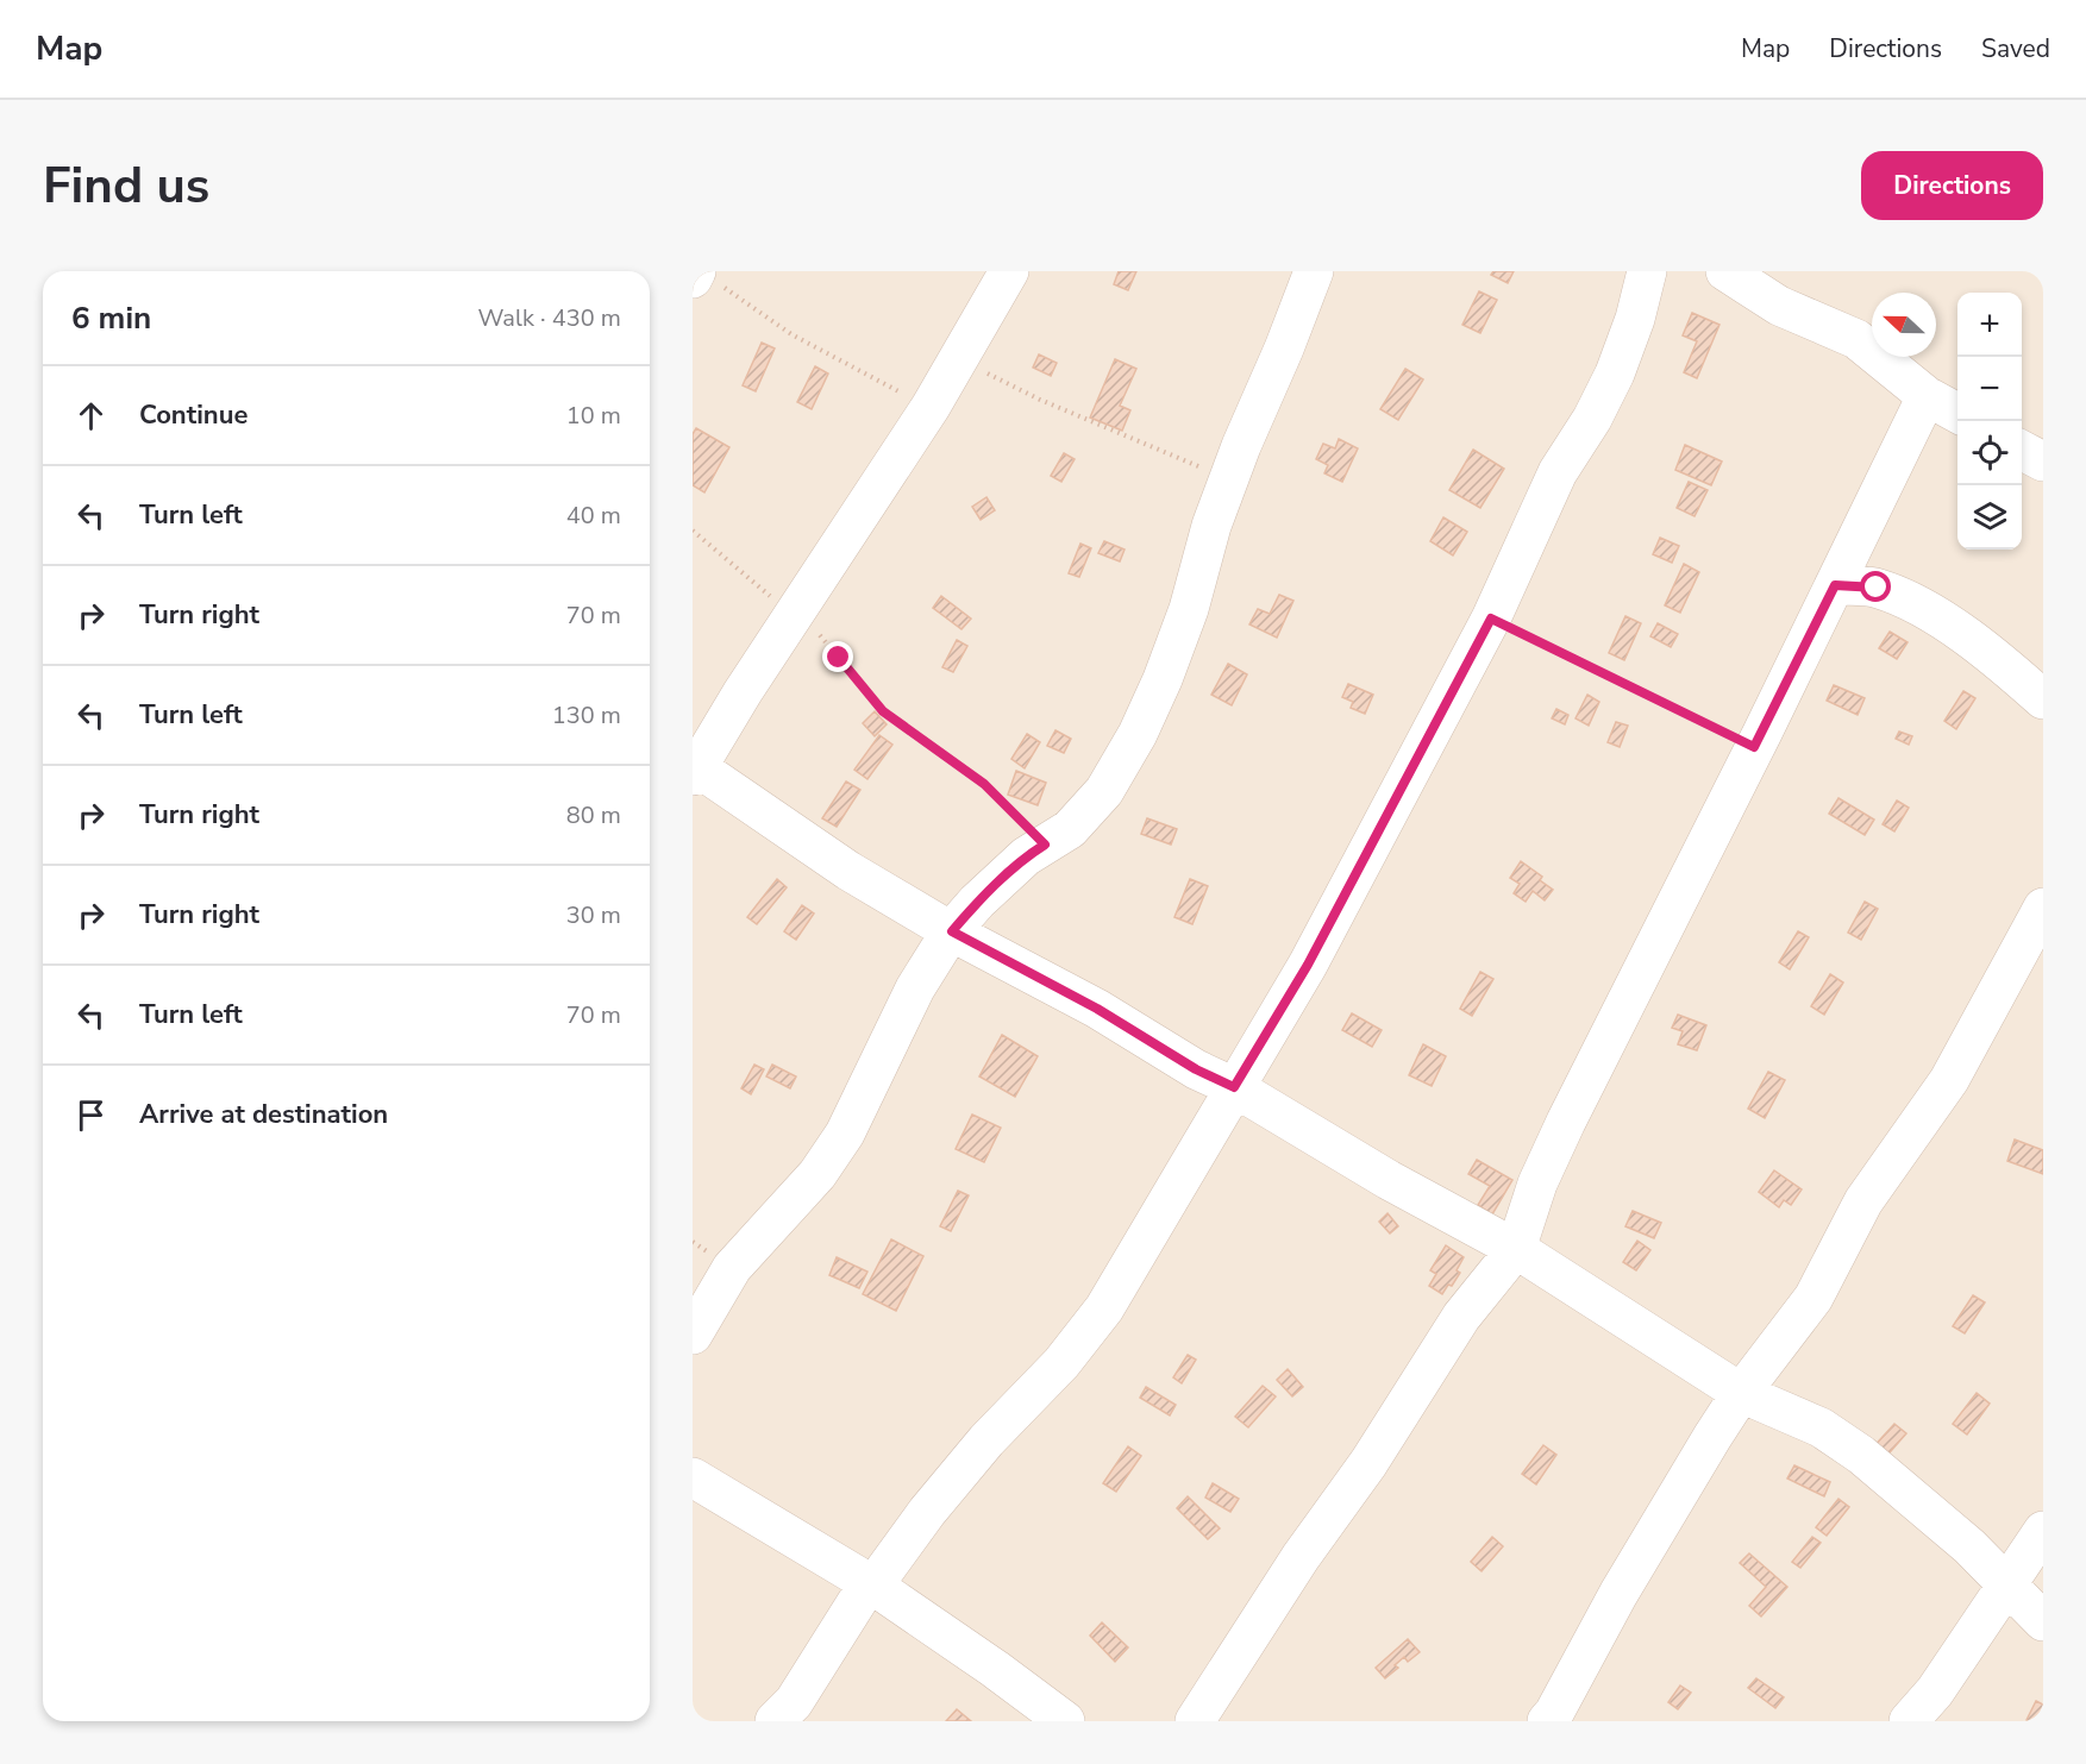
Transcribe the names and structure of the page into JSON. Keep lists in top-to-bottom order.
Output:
{
  "north": "left",
  "page": {
    "header": "Map",
    "nav": ["Map", "Directions", "Saved"],
    "buttons": "Directions",
    "title": "Find us",
    "heading": ["6 min", "Walk · 430 m"],
    "map_buttons": ["+", "−"],
    "list": [
      ["Continue", "10 m"],
      ["Turn left", "40 m"],
      ["Turn right", "70 m"],
      ["Turn left", "130 m"],
      ["Turn right", "80 m"],
      ["Turn right", "30 m"],
      ["Turn left", "70 m"],
      "Arrive at destination"
    ]
  }
}
